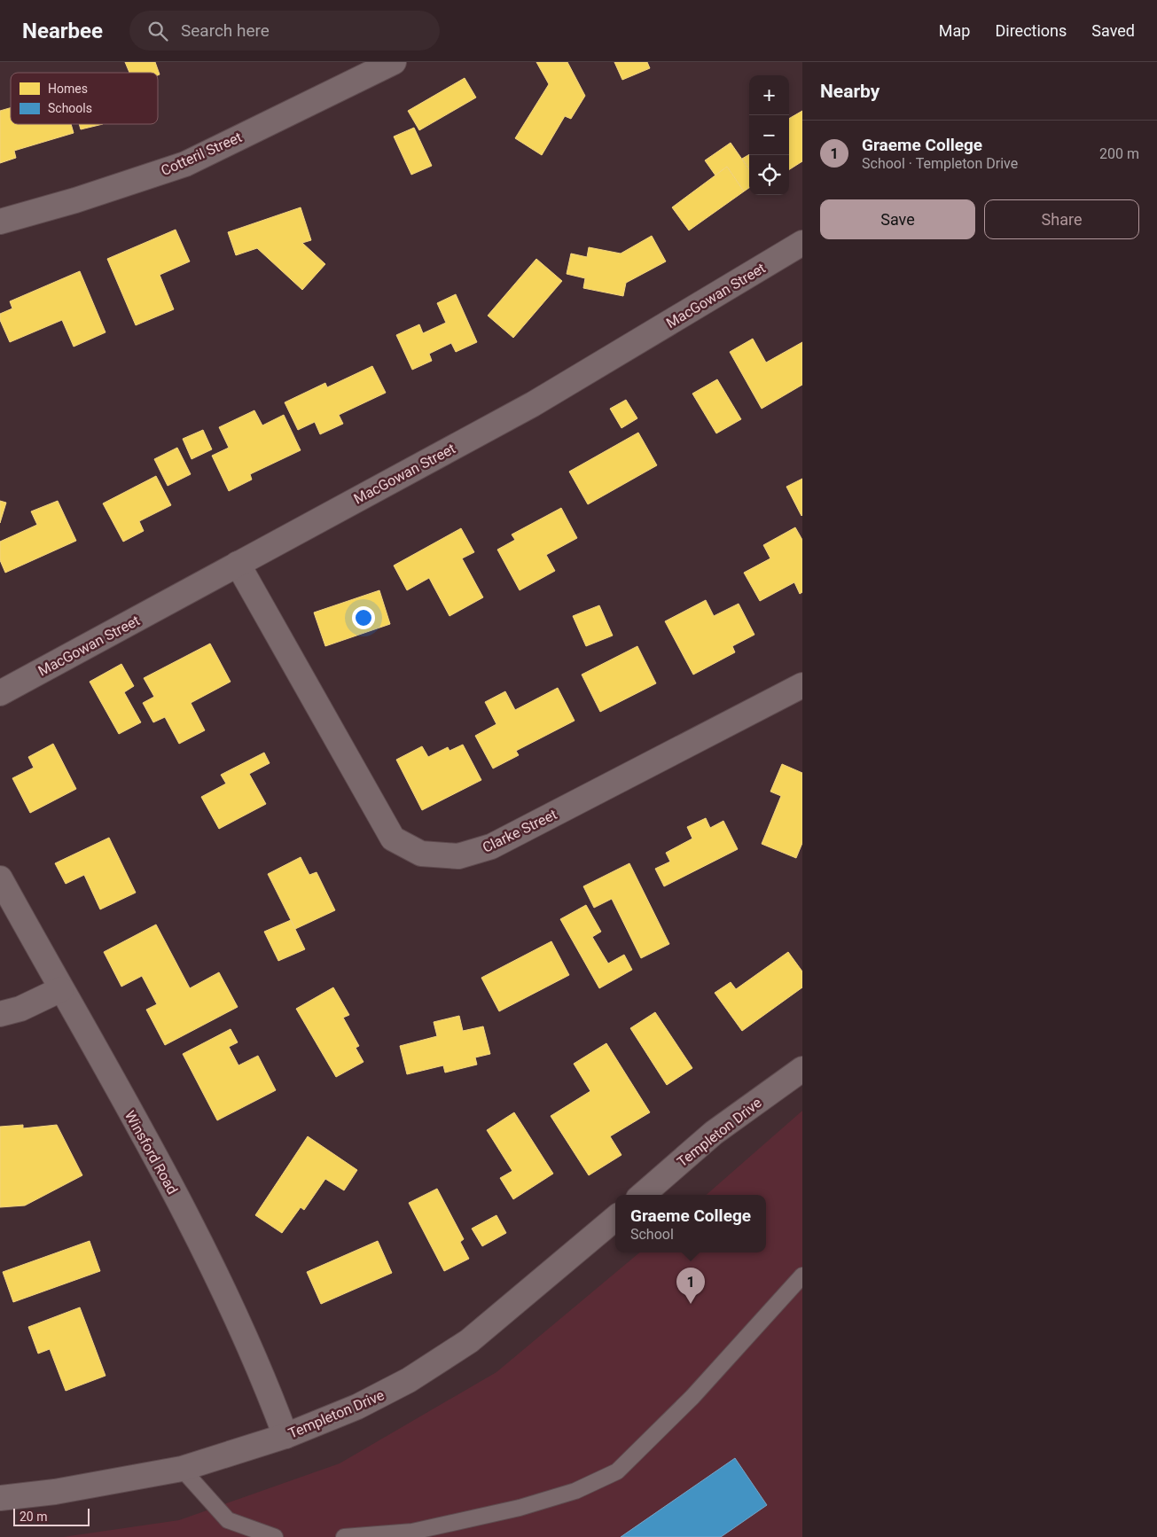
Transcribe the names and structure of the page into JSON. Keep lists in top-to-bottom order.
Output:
{
  "streets": {
    "street": [
      "Cotteril Street",
      "MacGowan Street",
      "Clarke Street",
      "Templeton Drive",
      "Winsford Road"
    ]
  },
  "crossings": [
    ["MacGowan Street", "Clarke Street"],
    ["Templeton Drive", "Winsford Road"]
  ],
  "legend": ["Homes", "Schools"],
  "scale_bar": "20 m",
  "page": {
    "header": "Nearbee",
    "search": "Search here",
    "nav": ["Map", "Directions", "Saved"],
    "heading": "Nearby",
    "map_buttons": ["+", "−"],
    "list": [
      {
        "mark": "1",
        "name": "Graeme College",
        "note": "School · Templeton Drive",
        "value": "200 m"
      }
    ],
    "buttons": ["Save", "Share"],
    "popup": ["Graeme College", "School"],
    "pins": "1",
    "scale": "20 m"
  }
}
